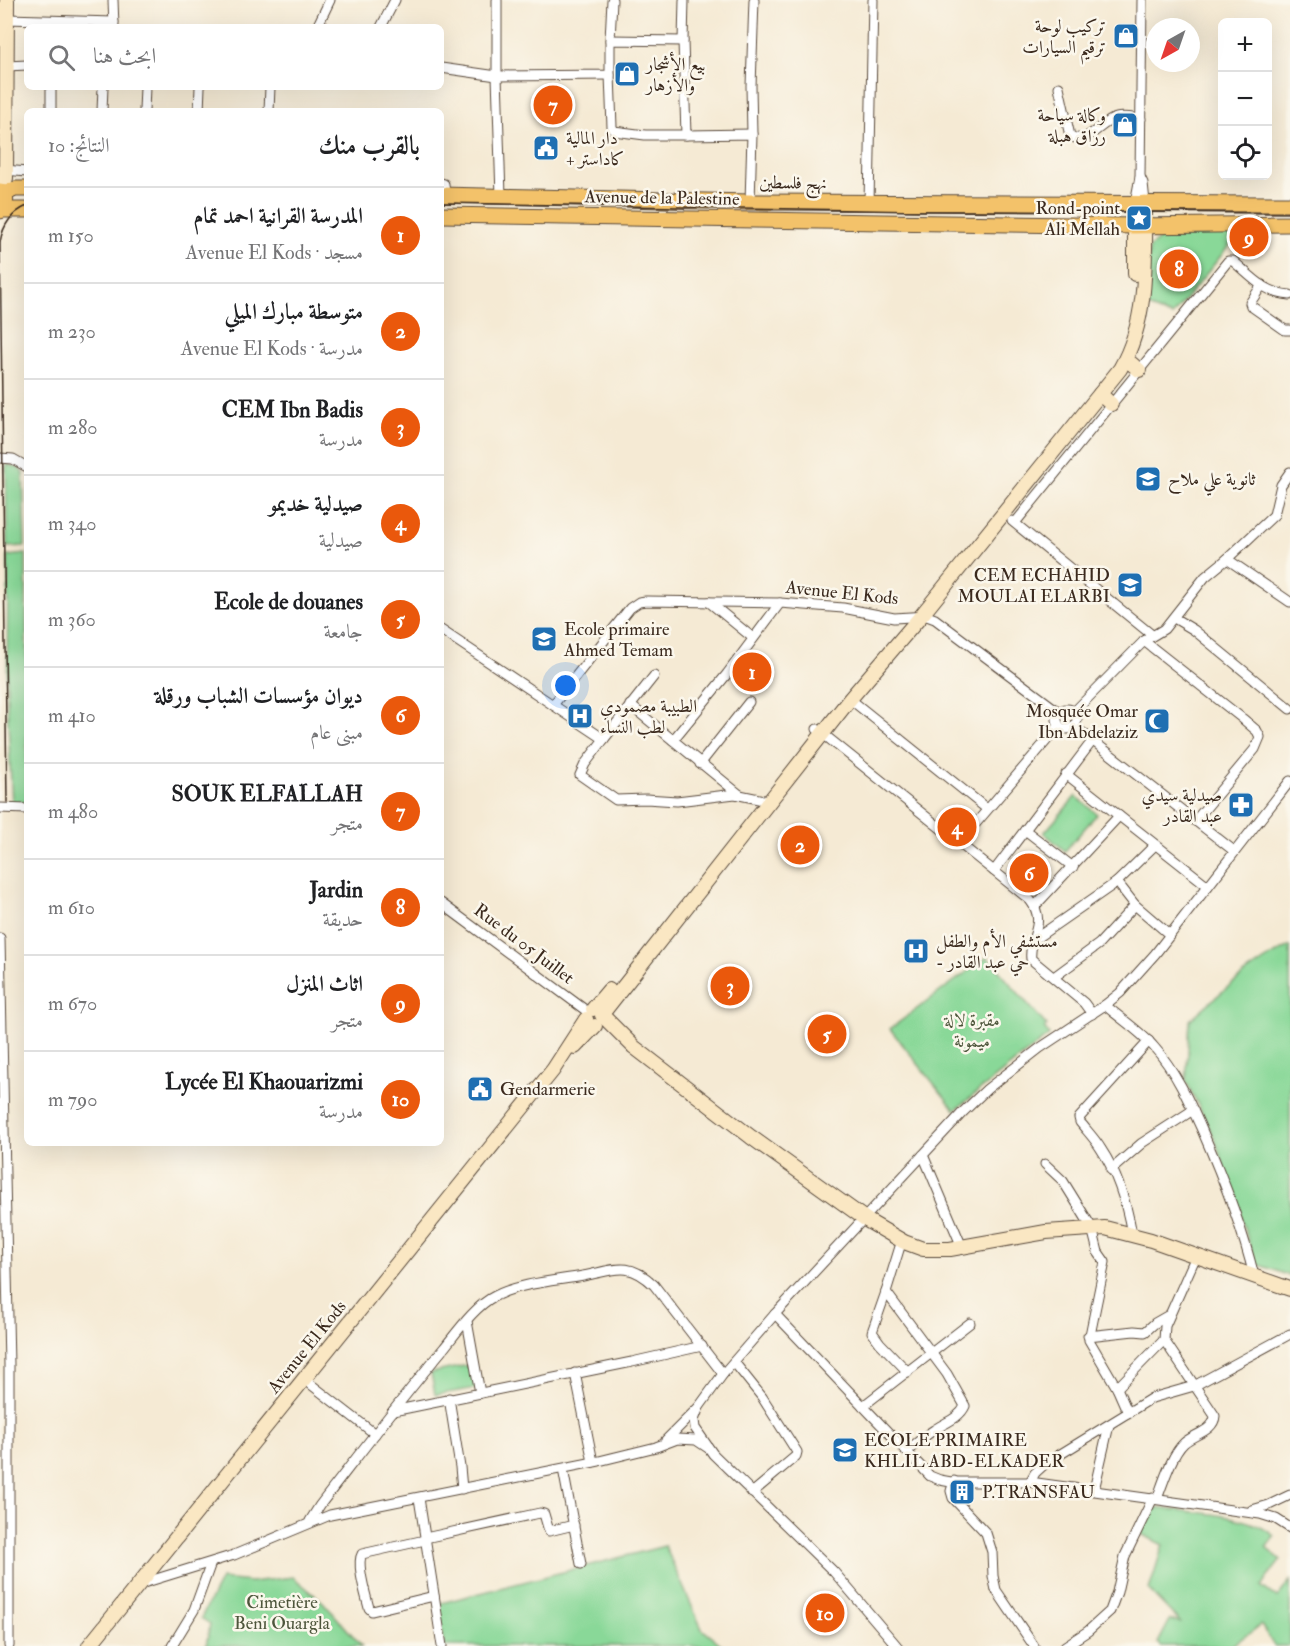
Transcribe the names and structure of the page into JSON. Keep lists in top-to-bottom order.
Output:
{
  "streets": {
    "main road": ["نهج فلسطين", "Avenue de la Palestine", "Avenue El Kods"],
    "street": ["Rue du 05 Juillet"]
  },
  "crossings": [
    ["Avenue El Kods", "Rue du 05 Juillet"]
  ],
  "parks": ["مقبرة لالة ميمونة", "Cimetière Beni Ouargla"],
  "places": {
    "shop": ["تركيب لوحة ترقيم السيارات", "بيع الأشجار والأزهار", "وكالة سياحة رزاق هبلة"],
    "public building": ["دار المالية + كاداستر", "Gendarmerie"],
    "place": ["Rond-point Ali Mellah"],
    "school or university": [
      "ثانوية علي ملاح",
      "CEM ECHAHID MOULAI ELARBI",
      "Ecole primaire Ahmed Temam",
      "ECOLE PRIMAIRE KHLIL ABD-ELKADER"
    ],
    "hospital": ["الطبيبة مصمودي لطب النساء", "مستشفي الأم والطفل - حي عبد القادر"],
    "mosque": ["Mosquée Omar Ibn Abdelaziz"],
    "pharmacy": ["صيدلية سيدي عبد القادر"],
    "building": ["P.TRANSFAU"]
  },
  "north": "bottom left",
  "page": {
    "map_buttons": ["+", "−"],
    "search": "ابحث هنا",
    "pins": [
      "7",
      "9",
      "8",
      "1",
      "4",
      "2",
      "6",
      "3",
      "5",
      "10"
    ],
    "heading": ["بالقرب منك", "النتائج: 10"],
    "list": [
      {
        "mark": "1",
        "name": "المدرسة القرانية احمد تمام",
        "note": "مسجد · Avenue El Kods",
        "value": "150 m"
      },
      {
        "mark": "2",
        "name": "متوسطة مبارك الميلي",
        "note": "مدرسة · Avenue El Kods",
        "value": "230 m"
      },
      {
        "mark": "3",
        "name": "CEM Ibn Badis",
        "note": "مدرسة",
        "value": "280 m"
      },
      {
        "mark": "4",
        "name": "صيدلية خديمو",
        "note": "صيدلية",
        "value": "340 m"
      },
      {
        "mark": "5",
        "name": "Ecole de douanes",
        "note": "جامعة",
        "value": "360 m"
      },
      {
        "mark": "6",
        "name": "ديوان مؤسسات الشباب ورقلة",
        "note": "مبنى عام",
        "value": "410 m"
      },
      {
        "mark": "7",
        "name": "SOUK ELFALLAH",
        "note": "متجر",
        "value": "480 m"
      },
      {
        "mark": "8",
        "name": "Jardin",
        "note": "حديقة",
        "value": "610 m"
      },
      {
        "mark": "9",
        "name": "اثاث المنزل",
        "note": "متجر",
        "value": "670 m"
      },
      {
        "mark": "10",
        "name": "Lycée El Khaouarizmi",
        "note": "مدرسة",
        "value": "790 m"
      }
    ]
  }
}
